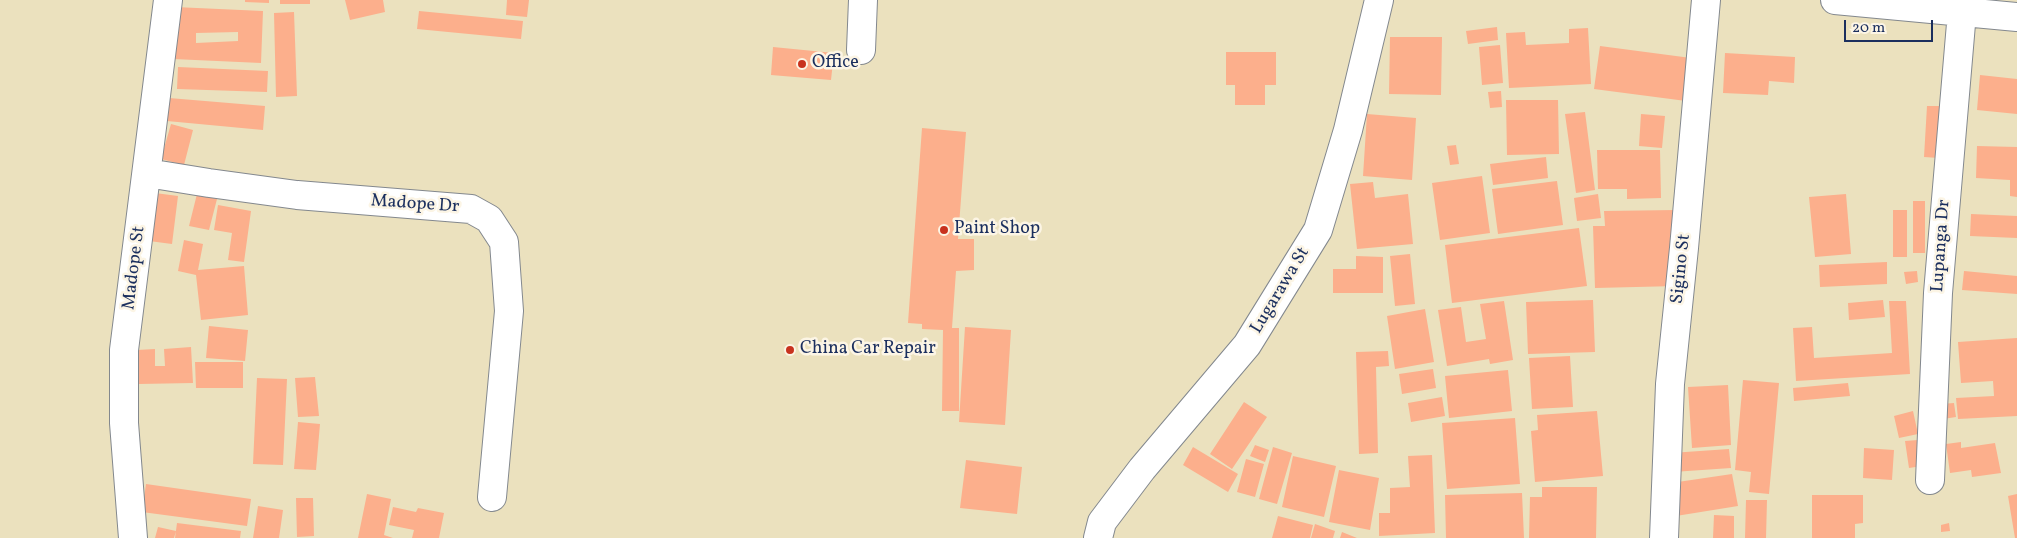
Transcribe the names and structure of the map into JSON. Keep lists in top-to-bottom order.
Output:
{
  "streets": {
    "street": [
      "Madope Dr",
      "Lupanga Dr",
      "Madope St",
      "Sigino St",
      "Lugarawa St"
    ]
  },
  "crossings": [
    ["Madope Dr", "Madope St"]
  ],
  "places": ["Office", "Paint Shop", "China Car Repair"],
  "scale_bar": "20 m"
}
